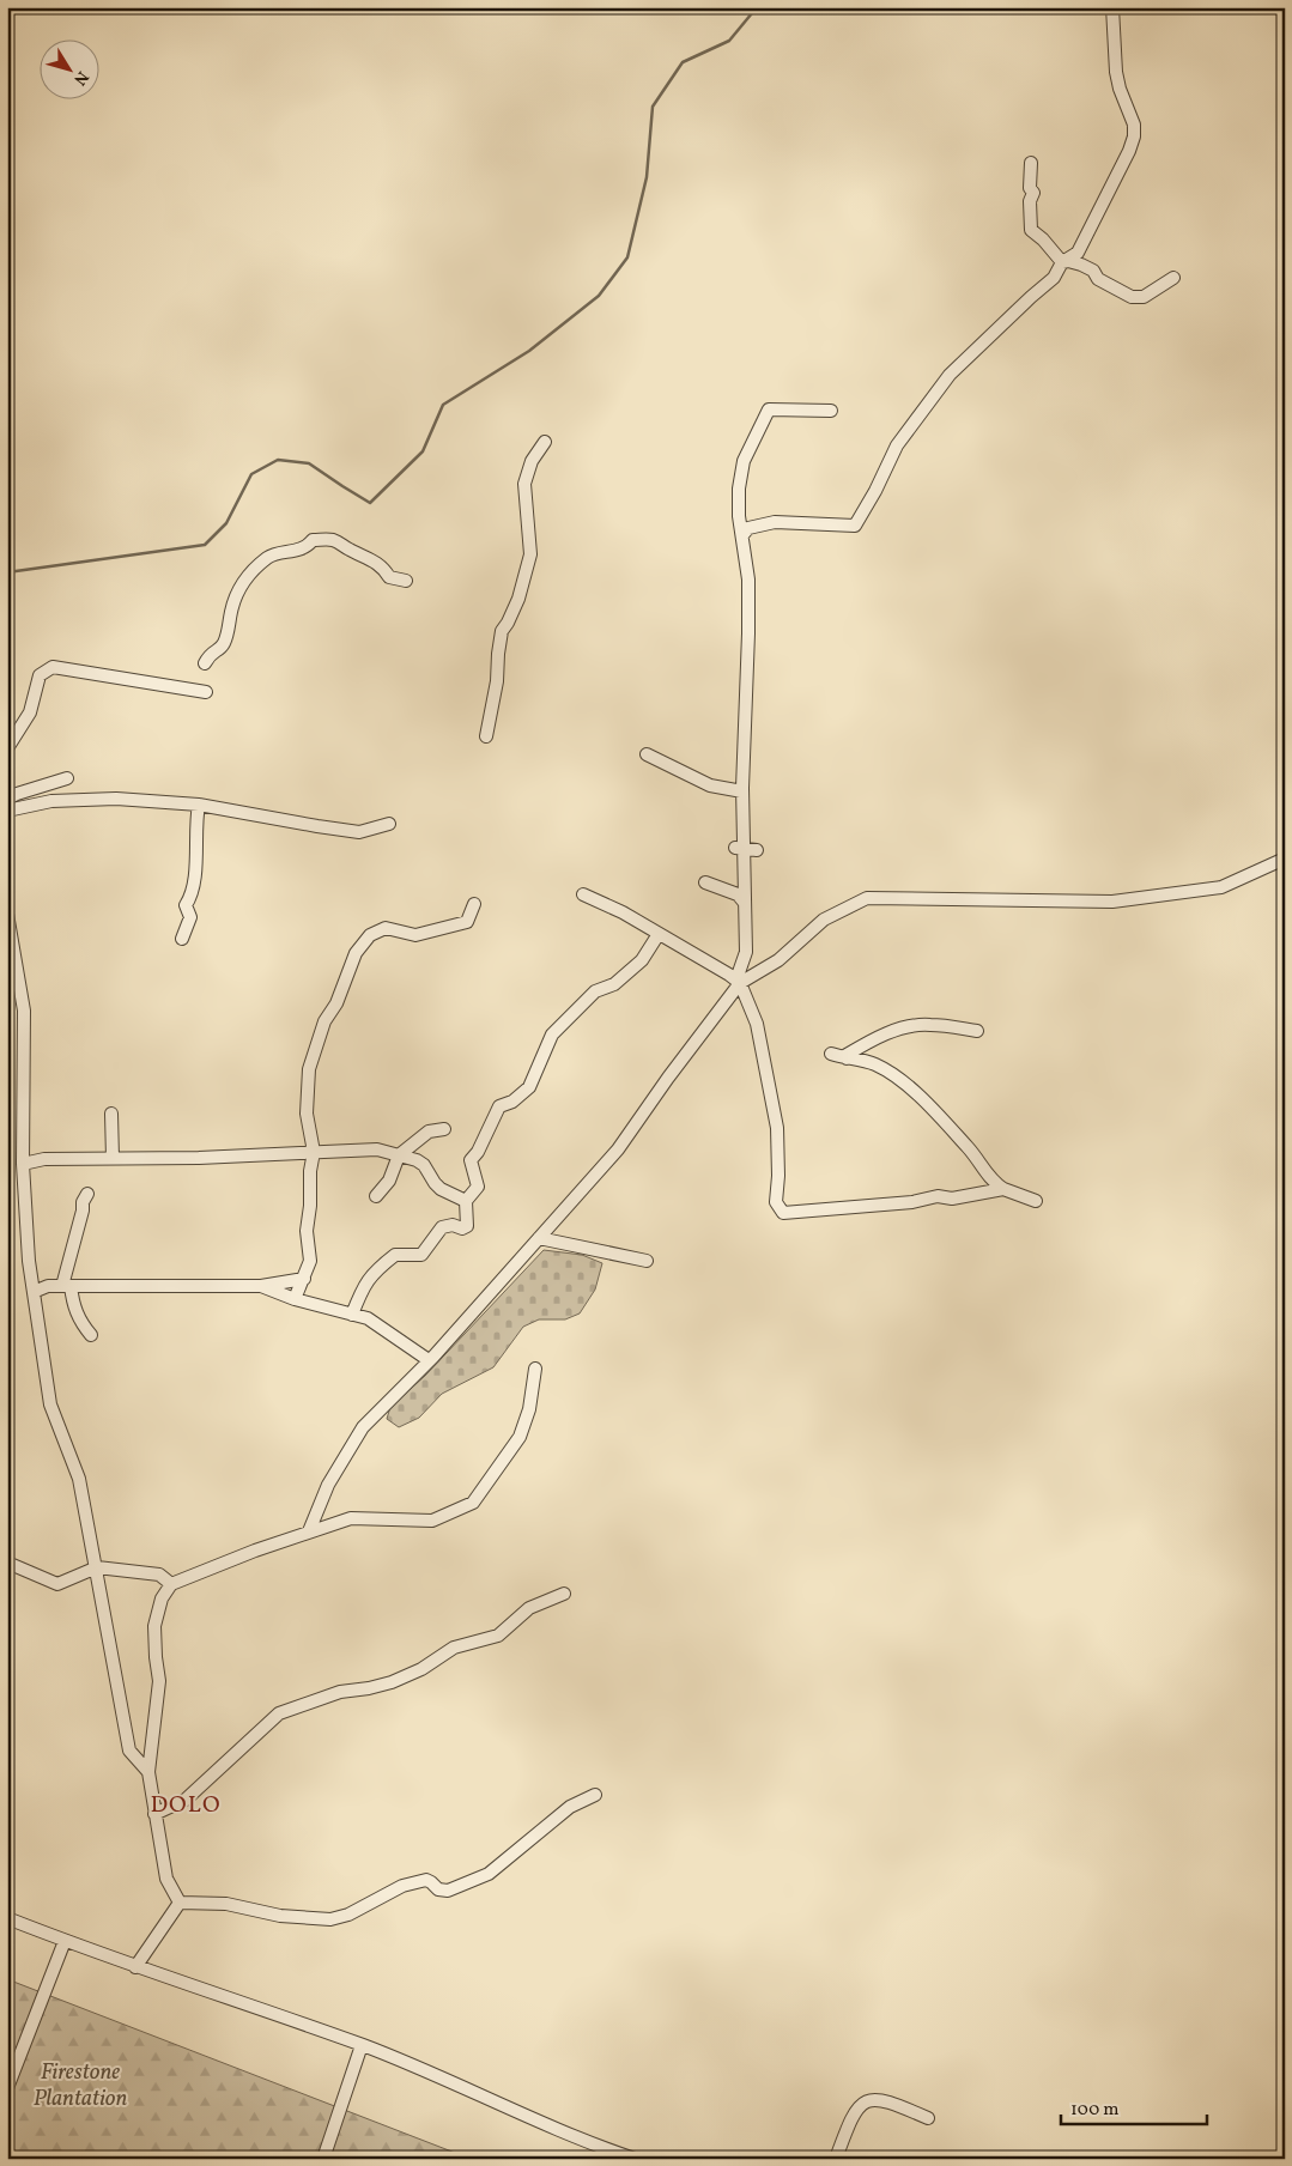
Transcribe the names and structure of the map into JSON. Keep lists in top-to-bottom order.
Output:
{
  "districts": ["DOLO"],
  "parks": ["Firestone Plantation"],
  "scale_bar": "100 m",
  "north": "bottom right"
}
